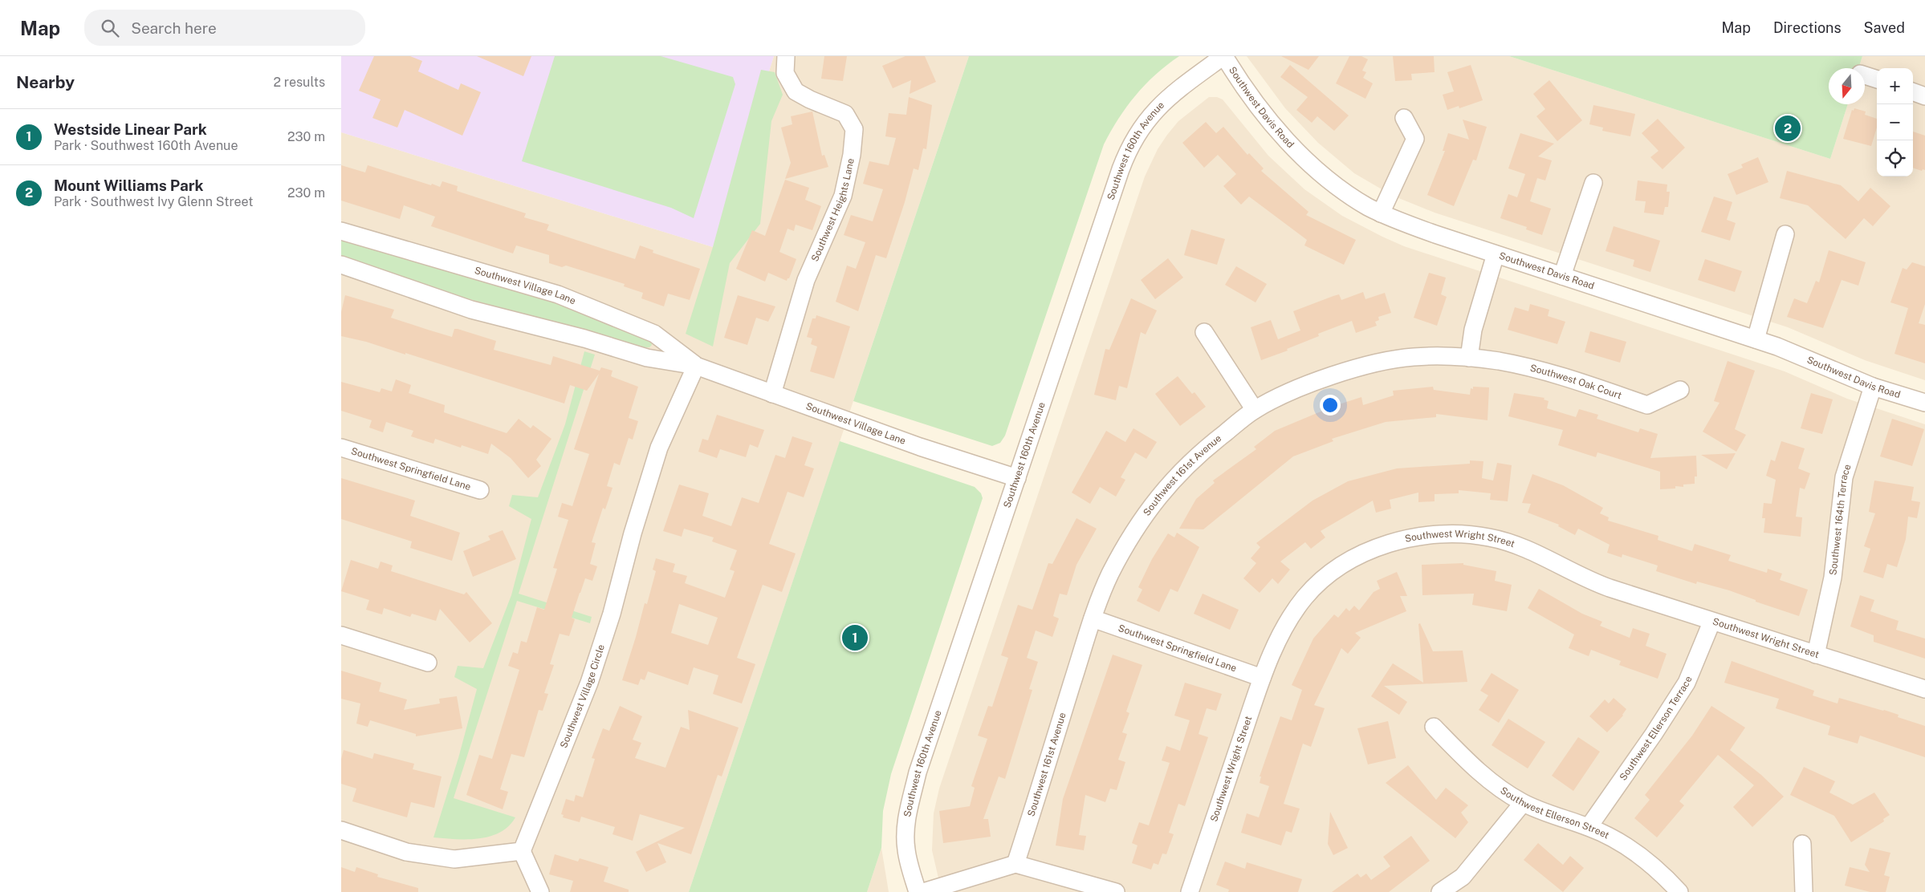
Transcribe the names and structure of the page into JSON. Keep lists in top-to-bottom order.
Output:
{
  "streets": {
    "street": [
      "Southwest Davis Road",
      "Southwest 160th Avenue",
      "Southwest Heights Lane",
      "Southwest Village Lane",
      "Southwest Oak Court",
      "Southwest Springfield Lane",
      "Southwest 161st Avenue",
      "Southwest 164th Terrace",
      "Southwest Wright Street",
      "Southwest Village Circle",
      "Southwest Ellerson Terrace",
      "Southwest Ellerson Street"
    ]
  },
  "crossings": [
    ["Southwest Davis Road", "Southwest 160th Avenue"],
    ["Southwest Davis Road", "Southwest 164th Terrace"],
    ["Southwest 160th Avenue", "Southwest Village Lane"],
    ["Southwest Heights Lane", "Southwest Village Lane"],
    ["Southwest Village Lane", "Southwest Village Circle"],
    ["Southwest Oak Court", "Southwest 161st Avenue"],
    ["Southwest Springfield Lane", "Southwest 161st Avenue"],
    ["Southwest Springfield Lane", "Southwest Wright Street"],
    ["Southwest 164th Terrace", "Southwest Wright Street"],
    ["Southwest Wright Street", "Southwest Ellerson Terrace"],
    ["Southwest Ellerson Terrace", "Southwest Ellerson Street"]
  ],
  "north": "bottom",
  "page": {
    "header": "Map",
    "search": "Search here",
    "nav": ["Map", "Directions", "Saved"],
    "heading": ["Nearby", "2 results"],
    "map_buttons": ["+", "−"],
    "list": [
      {
        "mark": "1",
        "name": "Westside Linear Park",
        "note": "Park · Southwest 160th Avenue",
        "value": "230 m"
      },
      {
        "mark": "2",
        "name": "Mount Williams Park",
        "note": "Park · Southwest Ivy Glenn Street",
        "value": "230 m"
      }
    ],
    "pins": ["2", "1"]
  }
}
